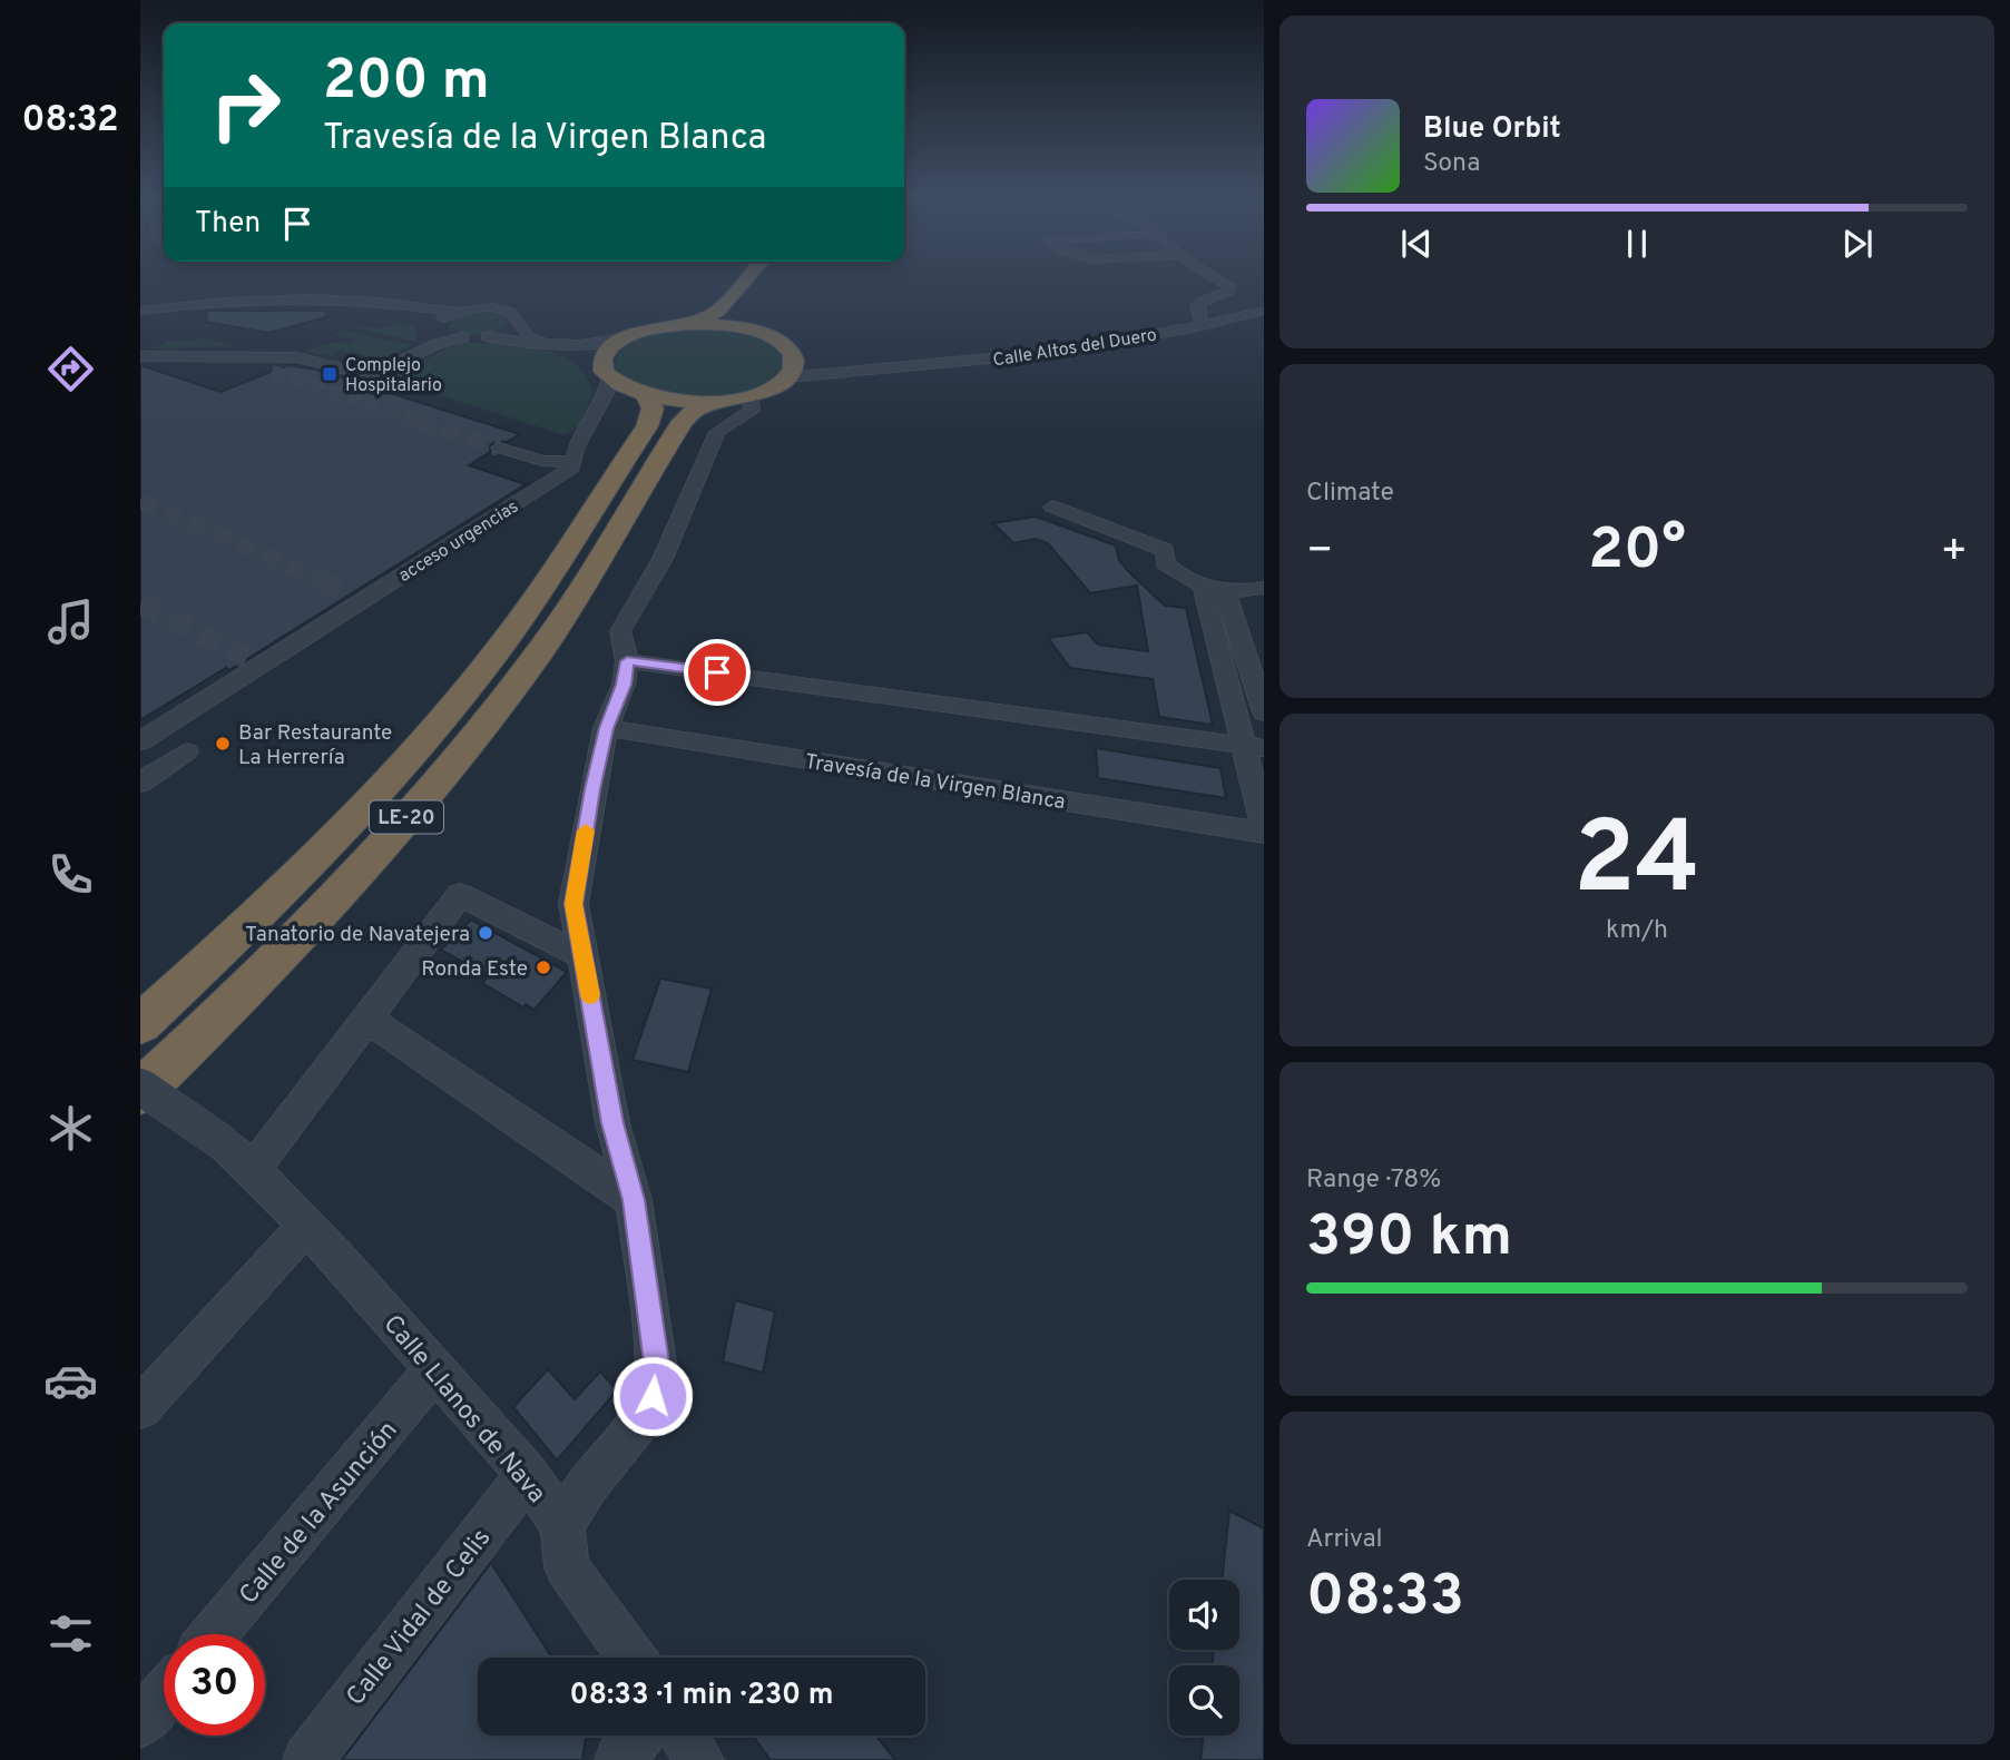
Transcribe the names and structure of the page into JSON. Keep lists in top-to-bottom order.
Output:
{
  "streets": {
    "highway": ["LE-20"],
    "street": [
      "Calle Altos del Duero",
      "acceso urgencias",
      "Travesía de la Virgen Blanca",
      "Calle Llanos de Nava",
      "Calle de la Asunción",
      "Calle Vidal de Celis"
    ]
  },
  "crossings": [
    ["Calle Altos del Duero", "LE-20"],
    ["acceso urgencias", "LE-20"],
    ["LE-20", "Calle Llanos de Nava"],
    ["Calle Llanos de Nava", "Calle de la Asunción"],
    ["Calle Llanos de Nava", "Calle Vidal de Celis"]
  ],
  "places": {
    "transit": ["Complejo Hospitalario"],
    "other": ["Bar Restaurante La Herrería", "Tanatorio de Navatejera", "Ronda Este"]
  },
  "page": {
    "tabs": "08:32",
    "turn": ["200 m", "Travesía de la Virgen Blanca"],
    "song": ["Blue Orbit", "Sona"],
    "then": "Then",
    "tile": [
      "Climate",
      ["24", "km/h"],
      ["Range · 78%", "390 km"],
      ["Arrival", "08:33"]
    ],
    "heat": ["−", "20°", "+"],
    "limit": "30",
    "trip": "08:33 · 1 min · 230 m"
  }
}
